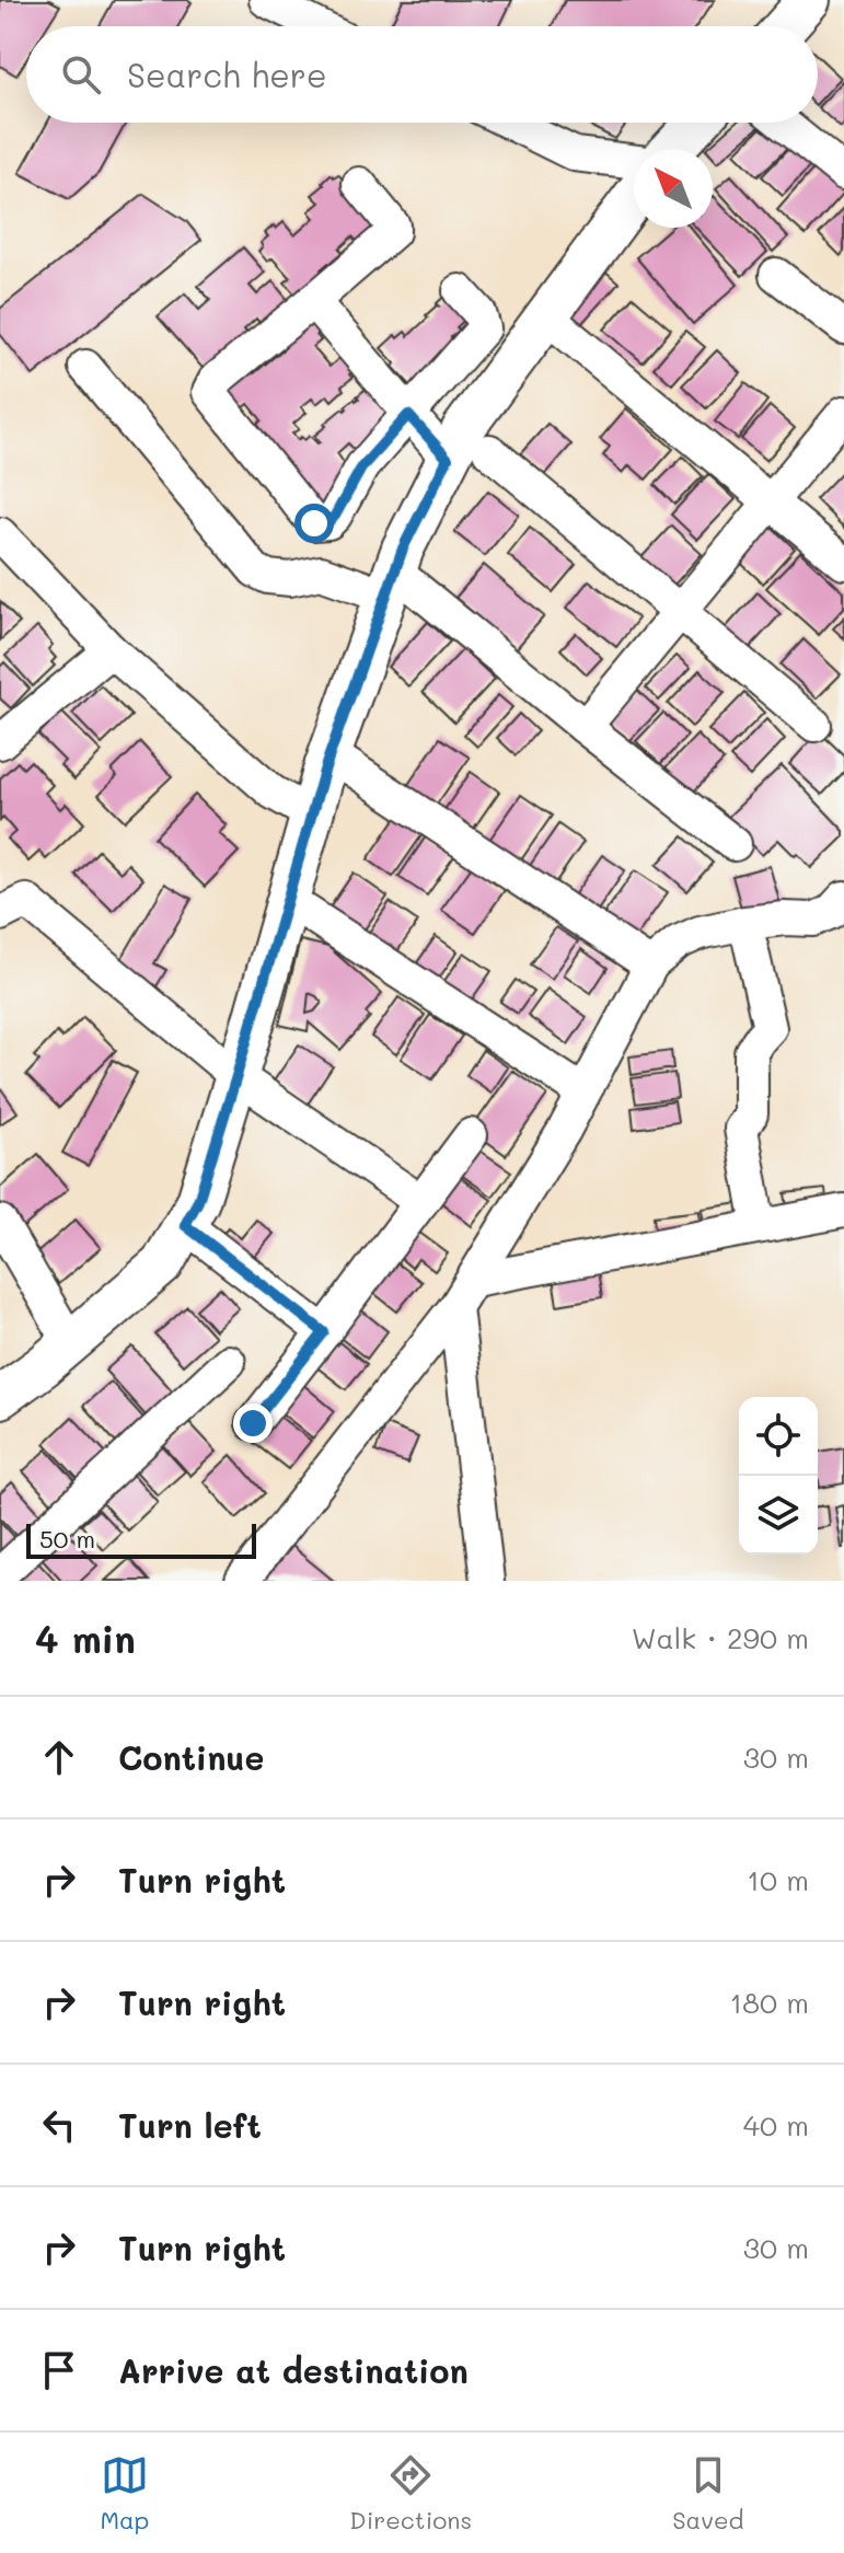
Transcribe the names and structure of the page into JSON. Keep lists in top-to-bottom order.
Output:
{
  "scale_bar": "50 m",
  "north": "top left",
  "page": {
    "search": "Search here",
    "scale": "50 m",
    "heading": ["4 min", "Walk · 290 m"],
    "list": [
      ["Continue", "30 m"],
      ["Turn right", "10 m"],
      ["Turn right", "180 m"],
      ["Turn left", "40 m"],
      ["Turn right", "30 m"],
      "Arrive at destination"
    ],
    "nav": ["Map", "Directions", "Saved"]
  }
}
